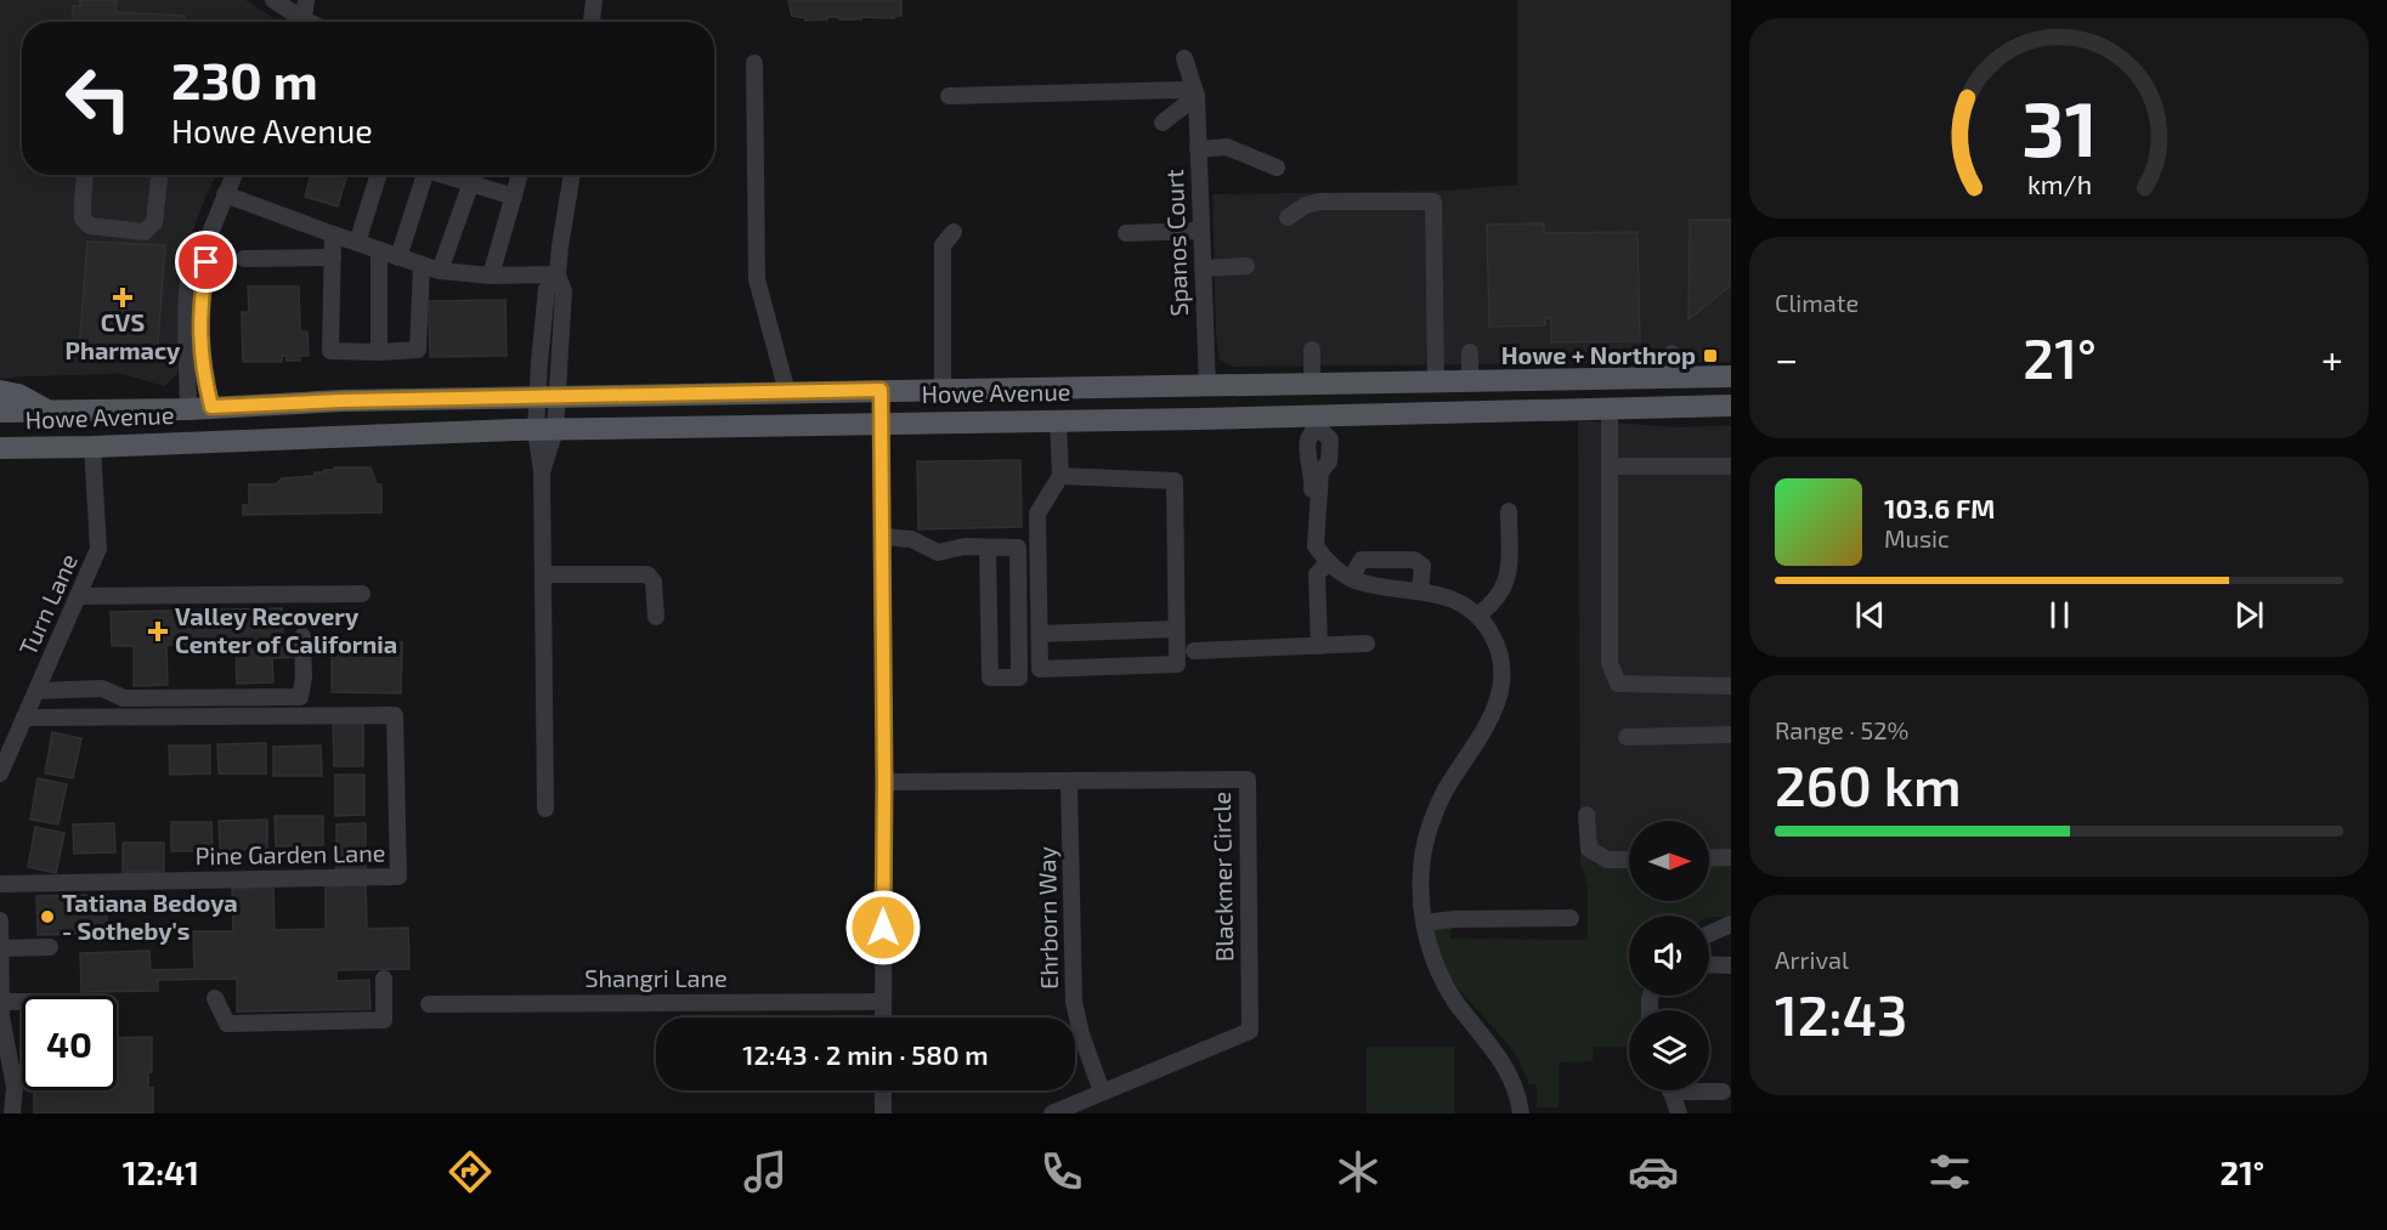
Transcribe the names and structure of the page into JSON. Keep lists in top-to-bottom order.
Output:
{
  "streets": {
    "main road": ["Howe Avenue"],
    "street": [
      "Spanos Court",
      "Turn Lane",
      "Pine Garden Lane",
      "Blackmer Circle",
      "Ehrborn Way",
      "Shangri Lane"
    ]
  },
  "crossings": [
    ["Spanos Court", "Howe Avenue"],
    ["Howe Avenue", "Turn Lane"],
    ["Turn Lane", "Pine Garden Lane"],
    ["Blackmer Circle", "Ehrborn Way"]
  ],
  "places": {
    "health": ["CVS Pharmacy", "Valley Recovery Center of California"],
    "transit": ["Howe + Northrop"],
    "other": ["Tatiana Bedoya - Sotheby's"]
  },
  "north": "right",
  "page": {
    "turn": ["230 m", "Howe Avenue"],
    "tile": [
      "Climate",
      ["Range · 52%", "260 km"],
      ["Arrival", "12:43"]
    ],
    "heat": ["−", "21°", "+"],
    "song": ["103.6 FM", "Music"],
    "limit": "40",
    "trip": "12:43 · 2 min · 580 m",
    "tabs": ["12:41", "21°"],
    "gauge": ["31", "km/h"]
  }
}
